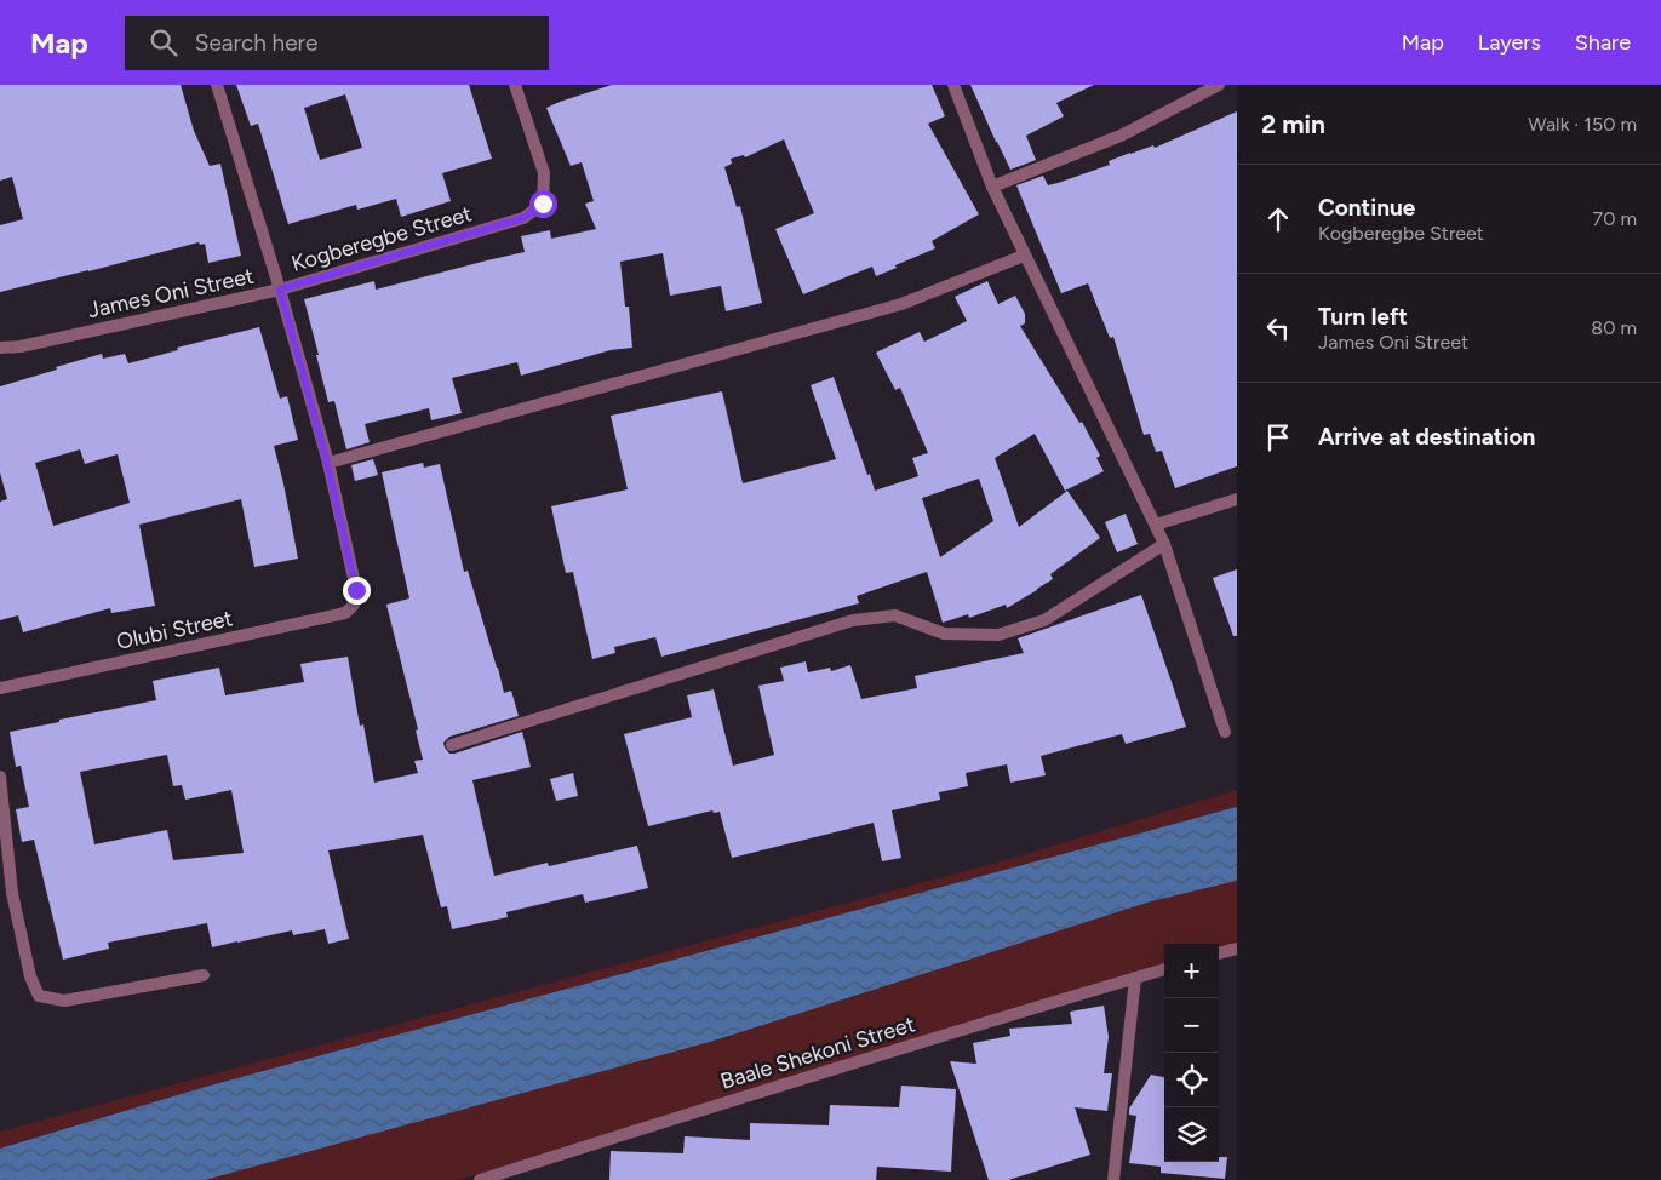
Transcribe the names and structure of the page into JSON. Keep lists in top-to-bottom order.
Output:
{
  "streets": {
    "street": [
      "Kogberegbe Street",
      "James Oni Street",
      "Olubi Street",
      "Baale Shekoni Street"
    ]
  },
  "crossings": [
    ["Kogberegbe Street", "James Oni Street"],
    ["James Oni Street", "Olubi Street"]
  ],
  "page": {
    "header": "Map",
    "search": "Search here",
    "nav": ["Map", "Layers", "Share"],
    "heading": ["2 min", "Walk · 150 m"],
    "list": [
      ["Continue", "Kogberegbe Street", "70 m"],
      ["Turn left", "James Oni Street", "80 m"],
      "Arrive at destination"
    ],
    "map_buttons": ["+", "−"]
  }
}
